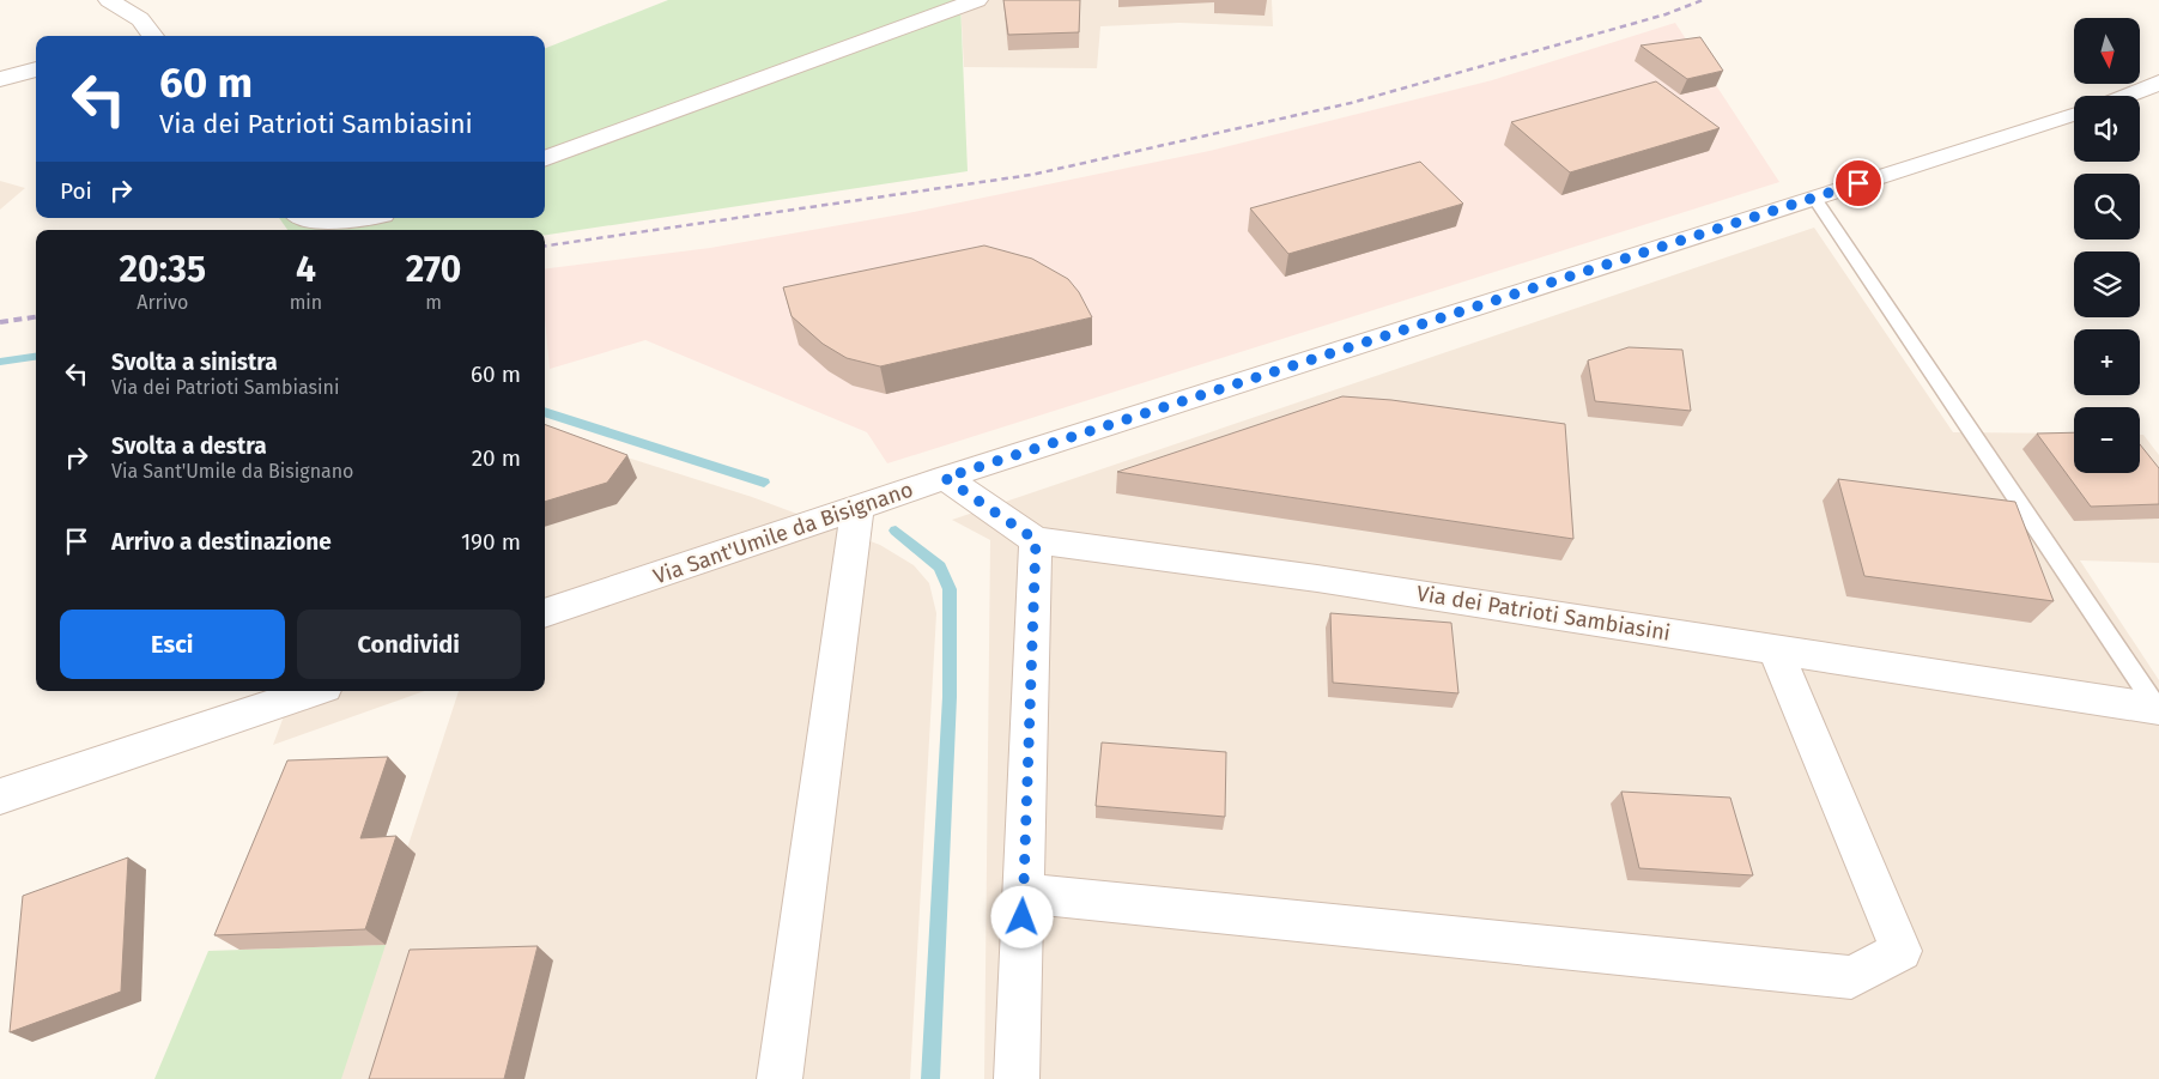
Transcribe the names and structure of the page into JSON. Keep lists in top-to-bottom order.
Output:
{
  "streets": {
    "street": ["Via Sant'Umile da Bisignano", "Via dei Patrioti Sambiasini"]
  },
  "crossings": [
    ["Via Sant'Umile da Bisignano", "Via dei Patrioti Sambiasini"]
  ],
  "north": "bottom",
  "page": {
    "map_buttons": ["+", "−"],
    "turn": ["60 m", "Via dei Patrioti Sambiasini"],
    "then": "Poi",
    "eta": [
      "20:35",
      "Arrivo",
      "4",
      "min",
      "270",
      "m"
    ],
    "list": [
      {
        "name": "Svolta a sinistra",
        "note": "Via dei Patrioti Sambiasini",
        "value": "60 m"
      },
      {
        "name": "Svolta a destra",
        "note": "Via Sant'Umile da Bisignano",
        "value": "20 m"
      },
      {
        "name": "Arrivo a destinazione",
        "value": "190 m"
      }
    ],
    "buttons": ["Esci", "Condividi"]
  }
}
